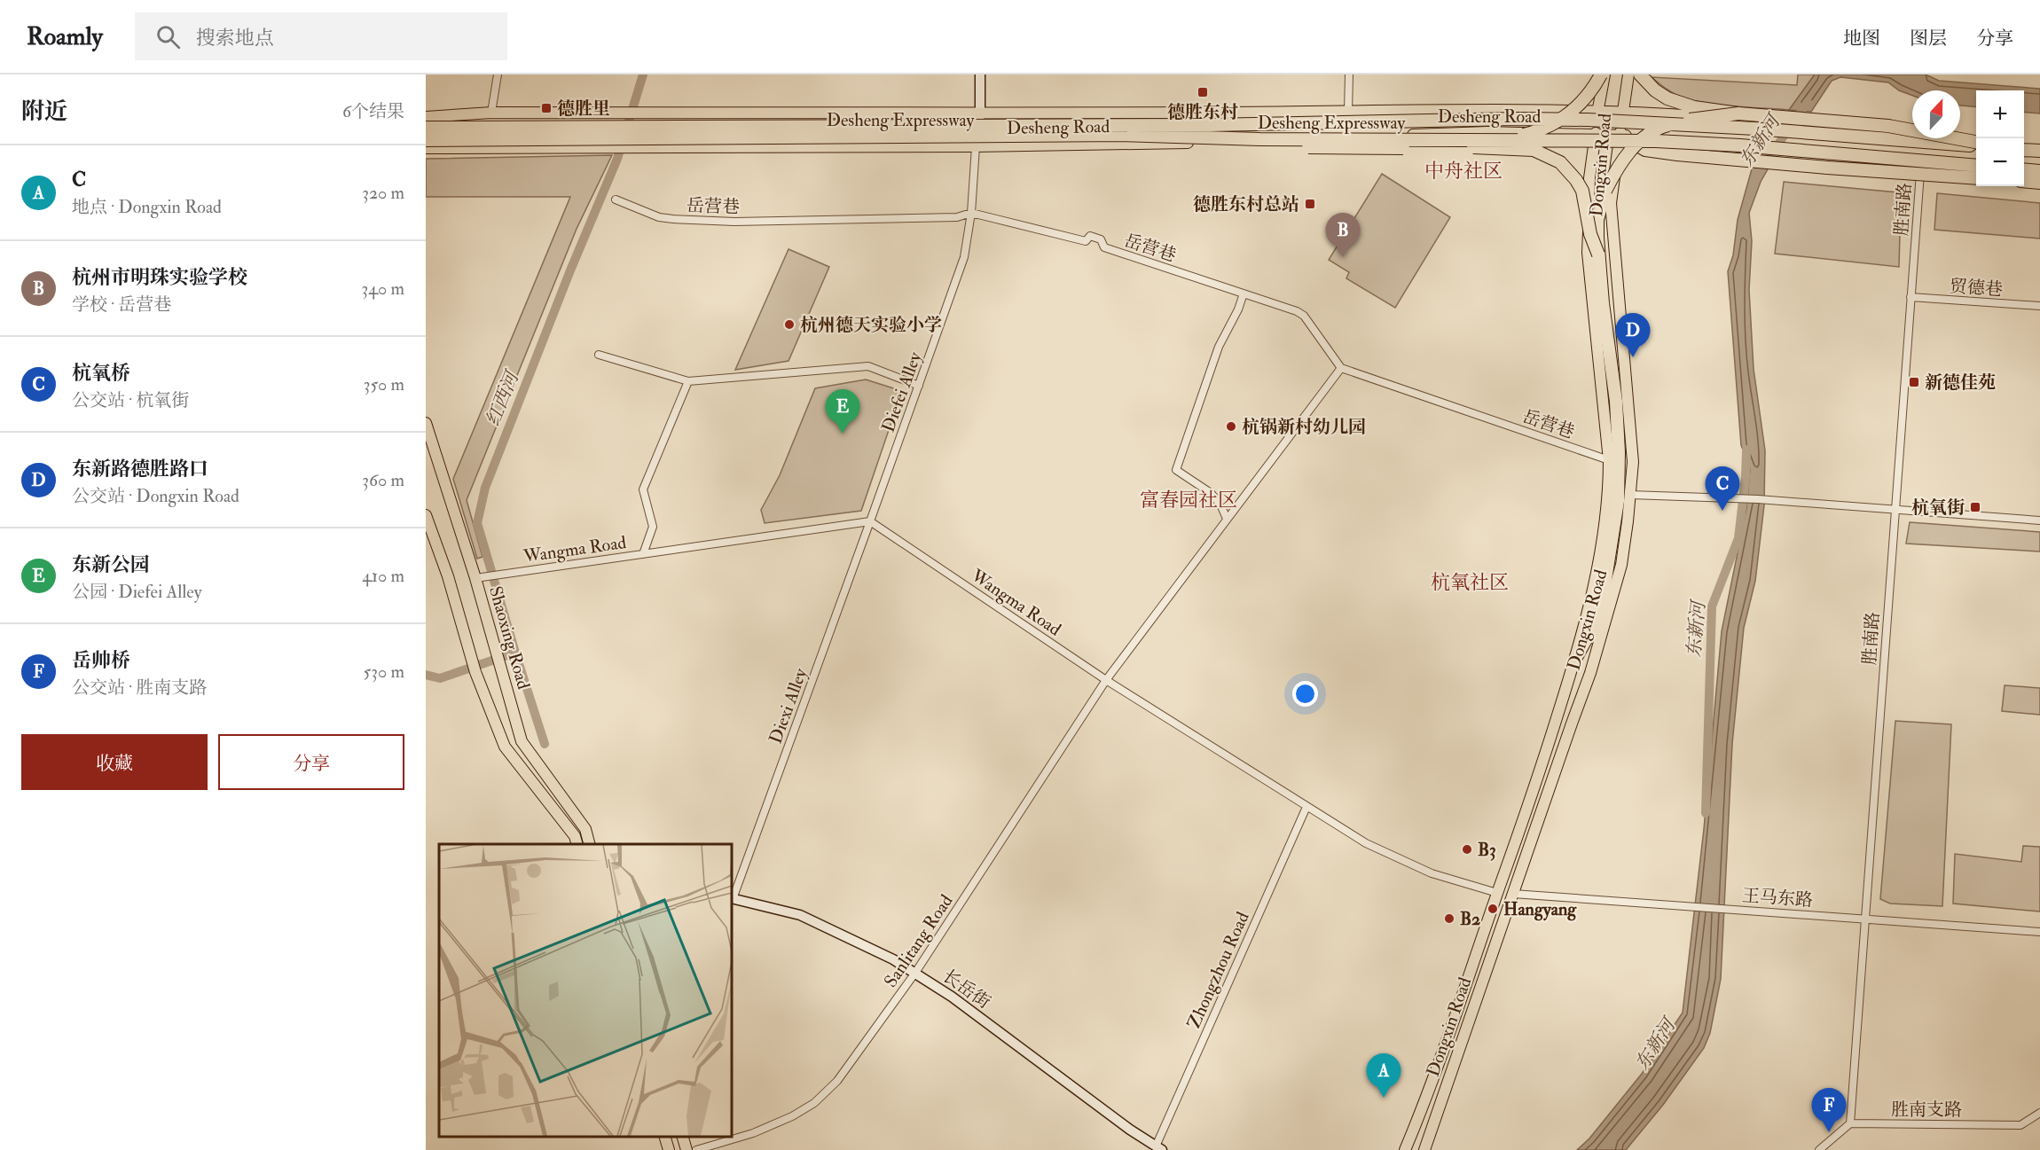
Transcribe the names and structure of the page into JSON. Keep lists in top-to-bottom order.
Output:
{
  "streets": {
    "highway": ["Desheng Expressway"],
    "main road": ["Desheng Road", "Dongxin Road", "Shaoxing Road"],
    "street": [
      "岳营巷",
      "胜南路",
      "贸德巷",
      "Diefei Alley",
      "Wangma Road",
      "Diexi Alley",
      "王马东路",
      "Sanlitang Road",
      "Zhongzhou Road",
      "长岳街",
      "胜南支路"
    ]
  },
  "crossings": [
    ["Desheng Road", "Dongxin Road"],
    ["Desheng Road", "胜南路"],
    ["Desheng Road", "Diefei Alley"],
    ["Dongxin Road", "岳营巷"],
    ["Dongxin Road", "Wangma Road"],
    ["Dongxin Road", "王马东路"],
    ["岳营巷", "Diefei Alley"],
    ["岳营巷", "Sanlitang Road"],
    ["胜南路", "贸德巷"],
    ["胜南路", "王马东路"],
    ["胜南路", "胜南支路"],
    ["Diefei Alley", "Wangma Road"],
    ["Diefei Alley", "Diexi Alley"],
    ["Wangma Road", "Shaoxing Road"],
    ["Wangma Road", "Diexi Alley"],
    ["Wangma Road", "Sanlitang Road"],
    ["Wangma Road", "Zhongzhou Road"],
    ["Diexi Alley", "长岳街"],
    ["Sanlitang Road", "长岳街"],
    ["Zhongzhou Road", "长岳街"]
  ],
  "districts": ["中舟社区", "富春园社区", "杭氧社区"],
  "water": ["东新河", "红西河"],
  "places": {
    "transit": [
      "德胜东村",
      "德胜里",
      "德胜东村总站",
      "新德佳苑",
      "杭氧街"
    ],
    "other": [
      "杭州德天实验小学",
      "杭锅新村幼儿园",
      "B3",
      "Hangyang",
      "B2"
    ]
  },
  "north": "top",
  "page": {
    "header": "Roamly",
    "search": "搜索地点",
    "nav": ["地图", "图层", "分享"],
    "heading": ["附近", "6个结果"],
    "map_buttons": ["+", "−"],
    "list": [
      {
        "mark": "A",
        "name": "C",
        "note": "地点 · Dongxin Road",
        "value": "320 m"
      },
      {
        "mark": "B",
        "name": "杭州市明珠实验学校",
        "note": "学校 · 岳营巷",
        "value": "340 m"
      },
      {
        "mark": "C",
        "name": "杭氧桥",
        "note": "公交站 · 杭氧街",
        "value": "350 m"
      },
      {
        "mark": "D",
        "name": "东新路德胜路口",
        "note": "公交站 · Dongxin Road",
        "value": "360 m"
      },
      {
        "mark": "E",
        "name": "东新公园",
        "note": "公园 · Diefei Alley",
        "value": "410 m"
      },
      {
        "mark": "F",
        "name": "岳帅桥",
        "note": "公交站 · 胜南支路",
        "value": "530 m"
      }
    ],
    "pins": [
      "B",
      "D",
      "E",
      "C",
      "A",
      "F"
    ],
    "buttons": ["收藏", "分享"]
  }
}
